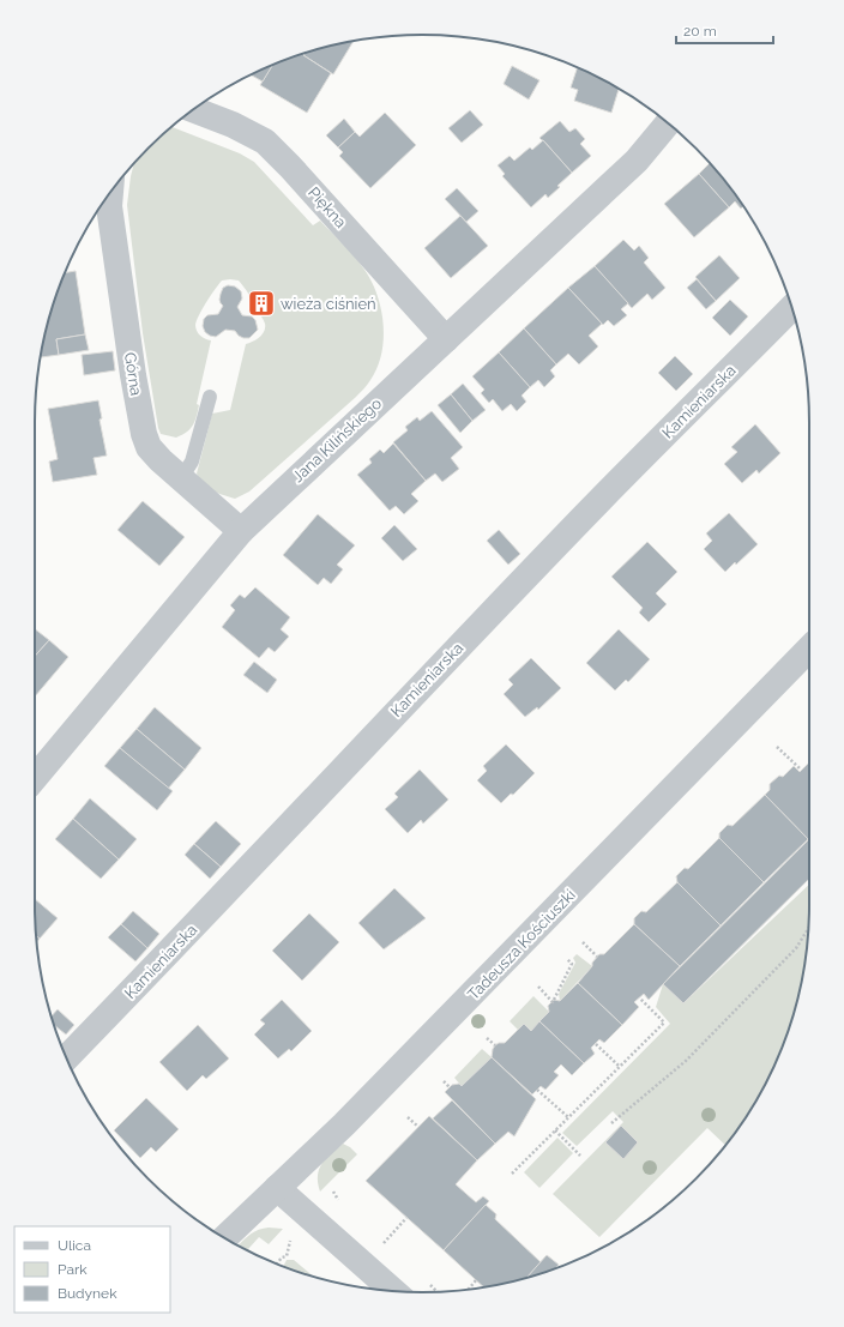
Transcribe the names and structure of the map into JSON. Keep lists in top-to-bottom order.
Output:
{
  "streets": {
    "street": [
      "Piękna",
      "Górna",
      "Kamieniarska",
      "Jana Kilińskiego",
      "Tadeusza Kościuszki"
    ]
  },
  "crossings": [
    ["Piękna", "Jana Kilińskiego"],
    ["Górna", "Jana Kilińskiego"]
  ],
  "places": {
    "building": ["wieża ciśnień"]
  },
  "legend": ["Ulica", "Park", "Budynek"],
  "scale_bar": "20 m"
}
